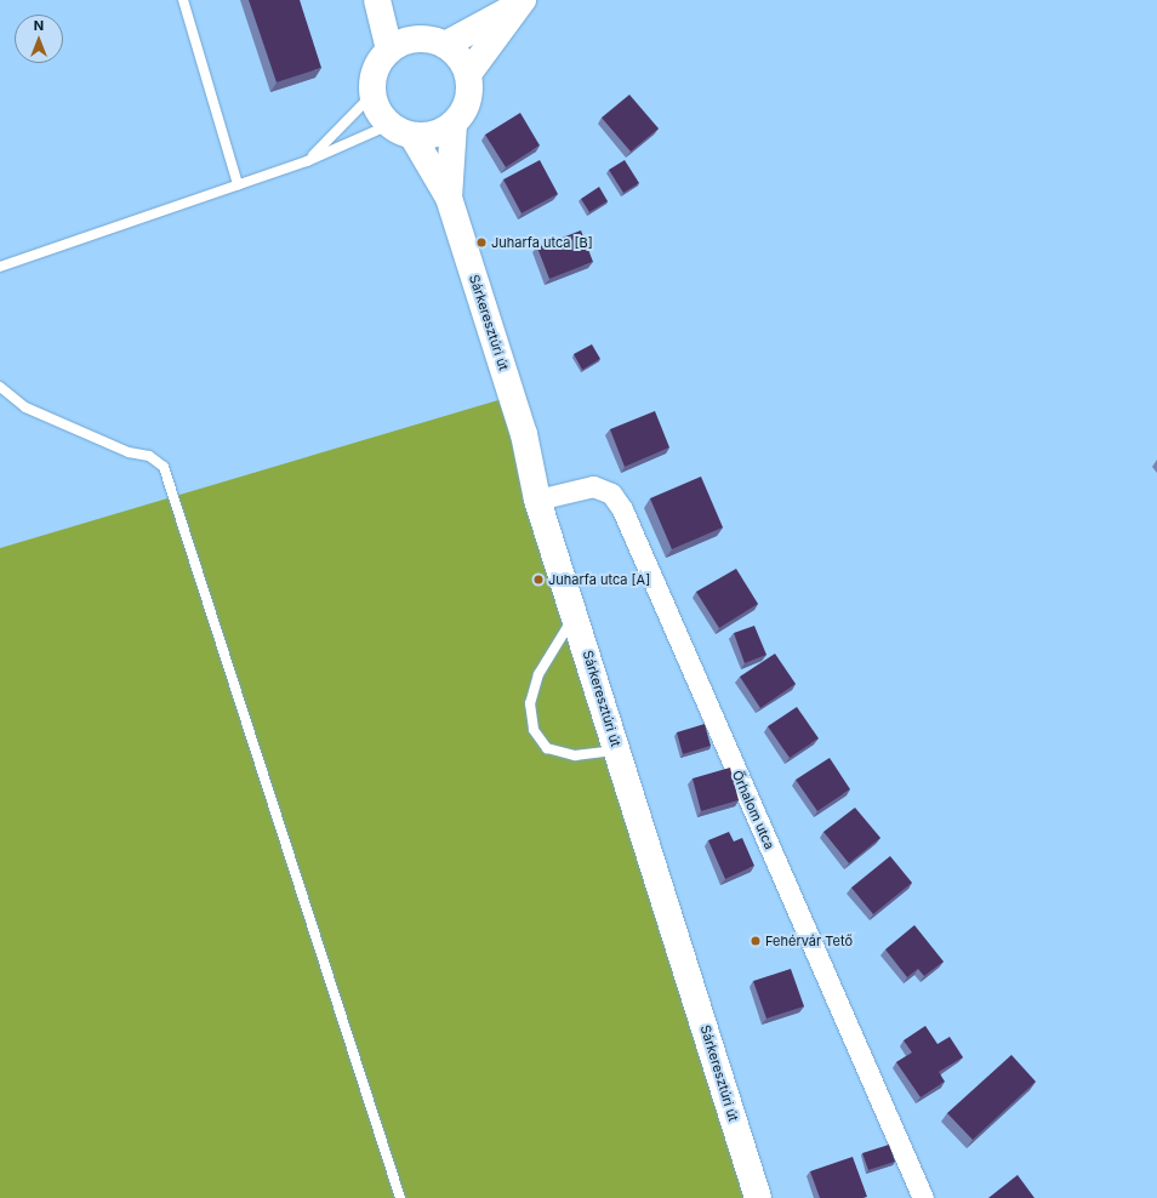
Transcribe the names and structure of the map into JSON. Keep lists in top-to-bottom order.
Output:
{
  "streets": {
    "main road": ["Sárkeresztúri út"],
    "street": ["Őrhalom utca"]
  },
  "crossings": [
    ["Sárkeresztúri út", "Őrhalom utca"]
  ],
  "places": ["Juharfa utca [B]", "Juharfa utca [A]", "Fehérvár Tető"],
  "north": "top"
}
